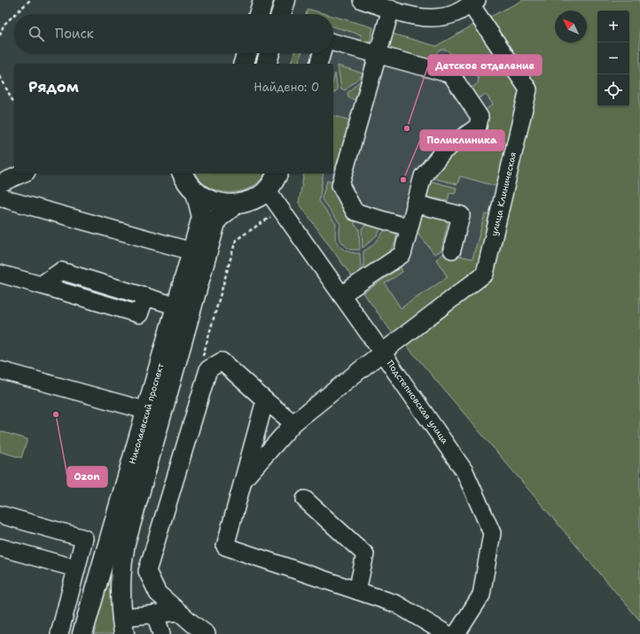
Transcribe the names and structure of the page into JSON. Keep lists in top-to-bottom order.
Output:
{
  "streets": {
    "main road": ["Николаевский проспект"],
    "street": ["улица Клиническая", "Подстепновская улица"]
  },
  "crossings": [
    ["улица Клиническая", "Подстепновская улица"]
  ],
  "places": ["Детское отделение", "Поликлиника", "Ozon"],
  "north": "top left",
  "page": {
    "map_buttons": ["+", "−"],
    "search": "Поиск",
    "heading": ["Рядом", "Найдено: 0"]
  }
}
